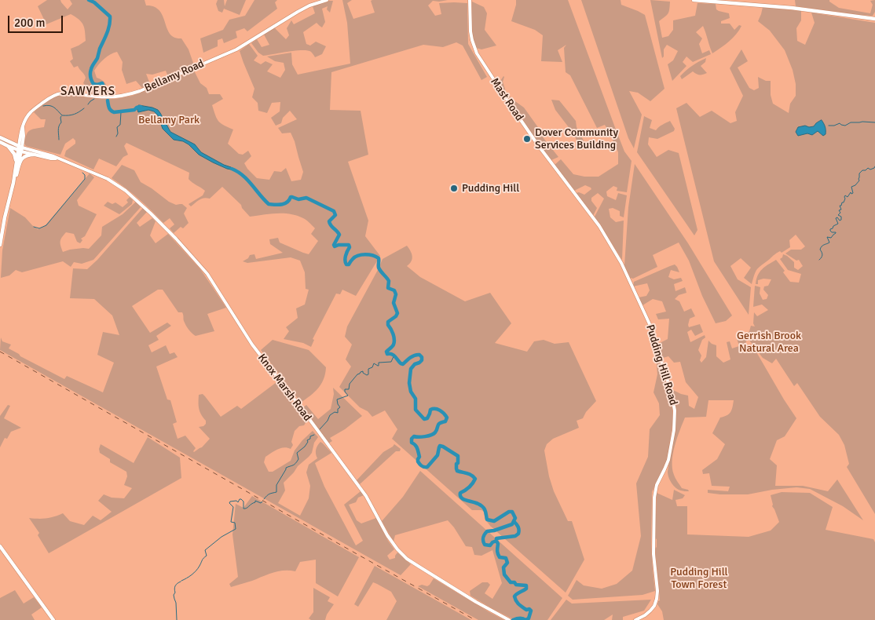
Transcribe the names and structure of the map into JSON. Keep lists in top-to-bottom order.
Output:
{
  "streets": {
    "main road": ["Knox Marsh Road"],
    "street": ["Bellamy Road", "Mast Road", "Pudding Hill Road"]
  },
  "crossings": [
    ["Bellamy Road", "Knox Marsh Road"],
    ["Mast Road", "Pudding Hill Road"]
  ],
  "districts": ["SAWYERS"],
  "parks": ["Bellamy Park", "Gerrish Brook Natural Area", "Pudding Hill Town Forest"],
  "places": ["Dover Community Services Building", "Pudding Hill"],
  "scale_bar": "200 m"
}
